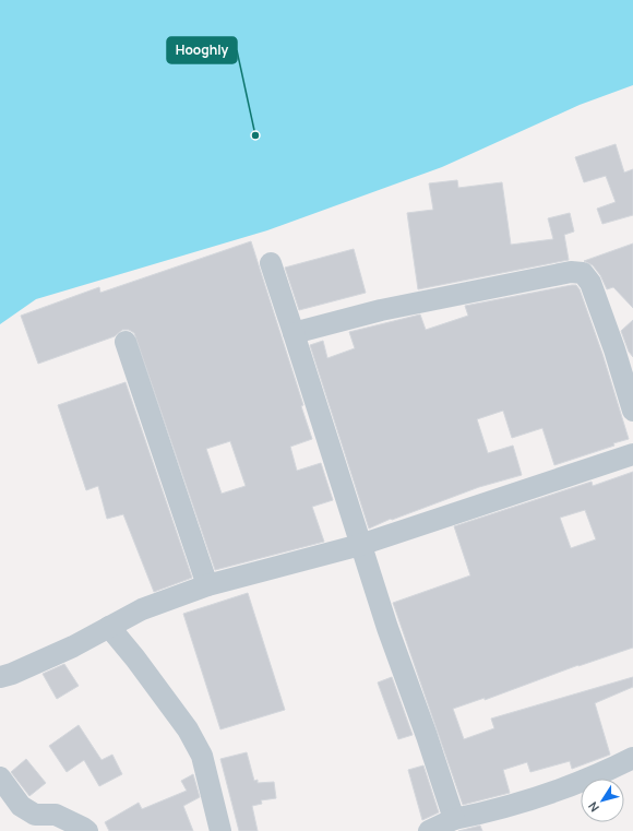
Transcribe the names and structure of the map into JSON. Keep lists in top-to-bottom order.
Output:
{
  "places": ["Hooghly"],
  "north": "bottom left"
}
